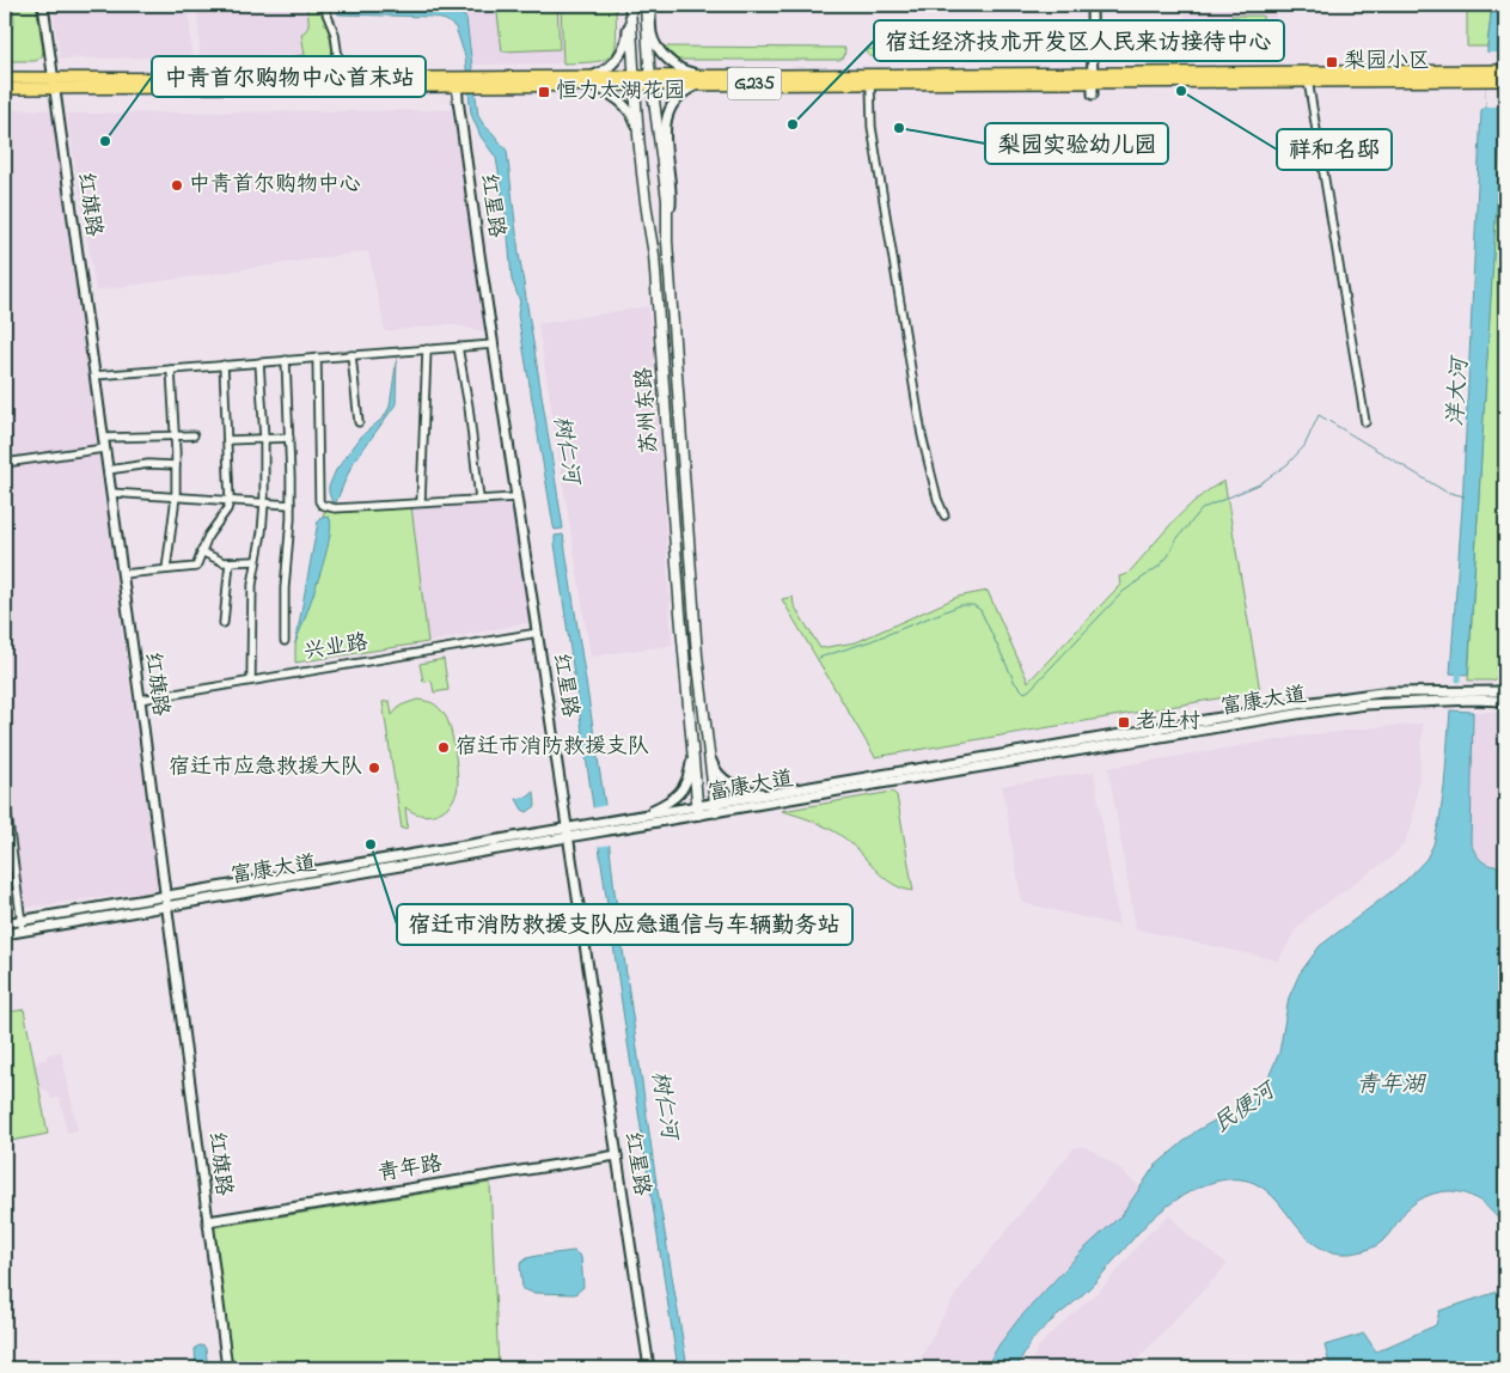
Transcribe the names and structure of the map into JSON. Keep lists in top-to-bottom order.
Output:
{
  "streets": {
    "highway": ["G235"],
    "main road": ["苏州东路"],
    "street": [
      "红旗路",
      "红星路",
      "兴业路",
      "富康大道",
      "青年路"
    ]
  },
  "crossings": [
    ["G235", "红旗路"],
    ["G235", "红星路"],
    ["G235", "苏州东路"],
    ["红旗路", "兴业路"],
    ["红旗路", "富康大道"],
    ["红旗路", "青年路"],
    ["红星路", "兴业路"],
    ["红星路", "富康大道"],
    ["红星路", "青年路"],
    ["苏州东路", "富康大道"]
  ],
  "water": [
    "洋大河",
    "树仁河",
    "青年湖",
    "民便河"
  ],
  "places": {
    "transit": ["梨园小区", "恒力太湖花园", "老庄村"],
    "other": [
      "祥和名邸",
      "宿迁经济技术开发区人民来访接待中心",
      "梨园实验幼儿园",
      "中青首尔购物中心首末站",
      "中青首尔购物中心",
      "宿迁市消防救援支队",
      "宿迁市应急救援大队",
      "宿迁市消防救援支队应急通信与车辆勤务站"
    ]
  }
}
